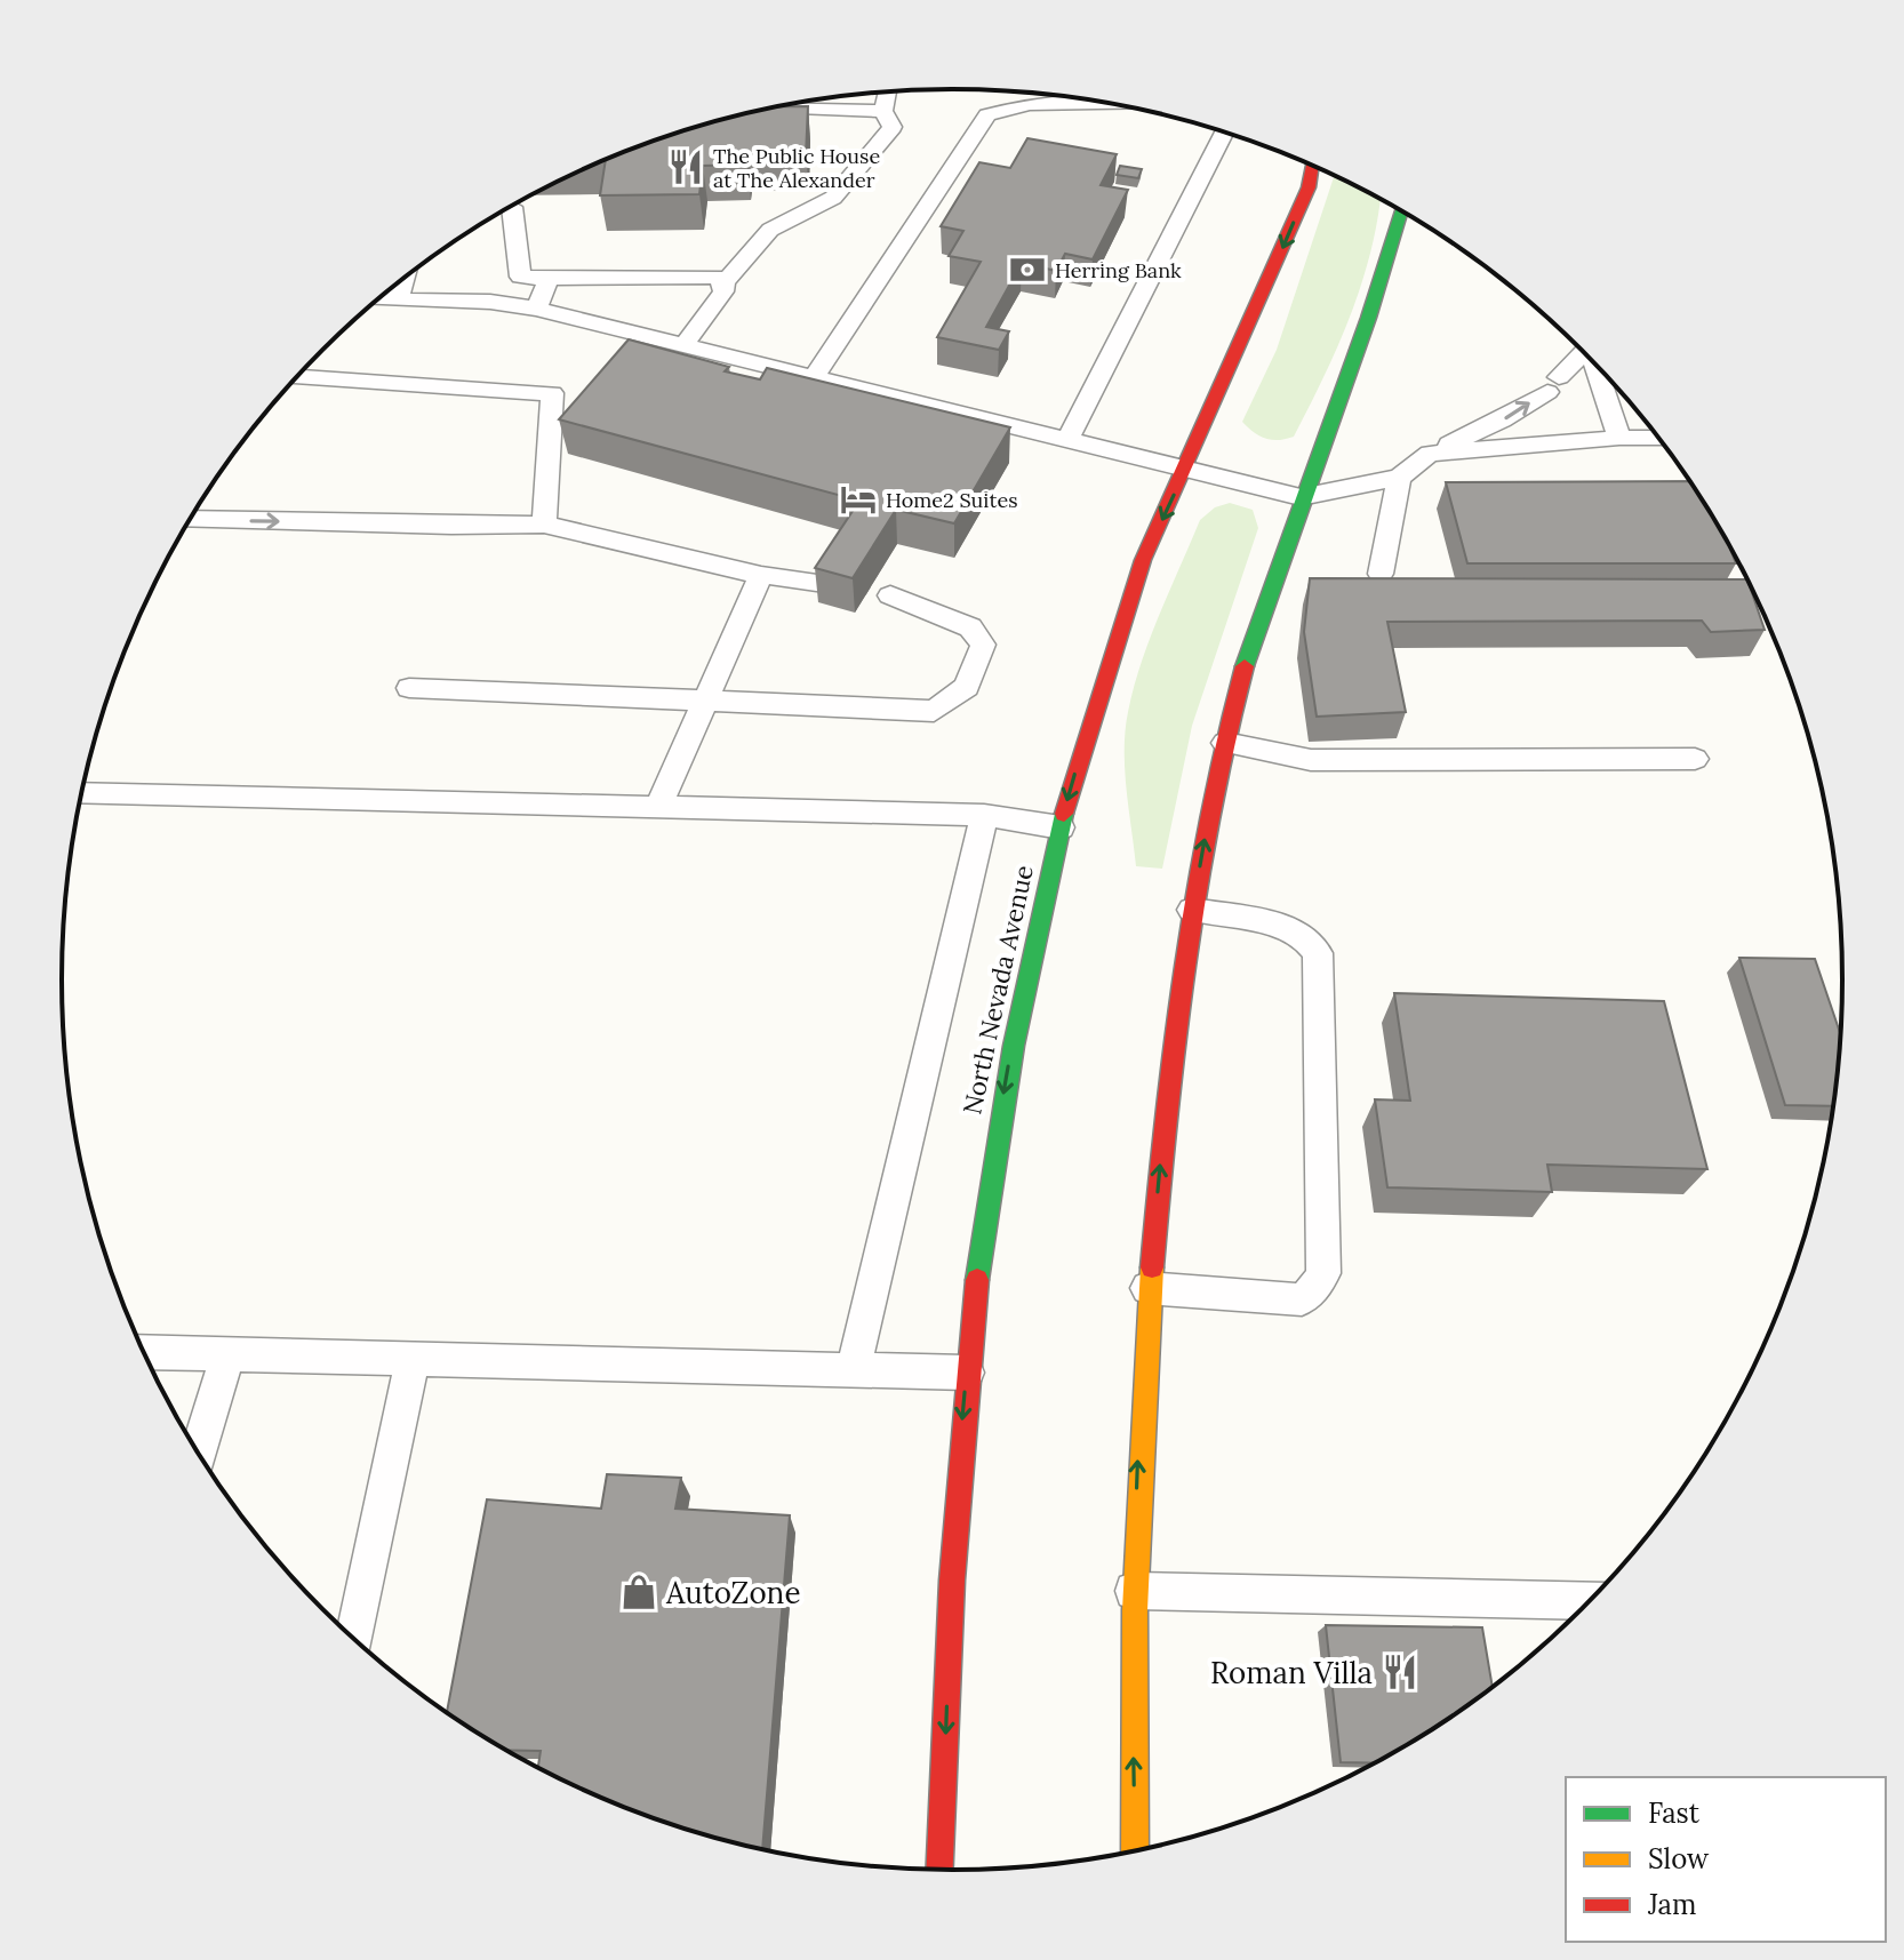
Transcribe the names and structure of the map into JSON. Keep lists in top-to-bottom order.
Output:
{
  "streets": {
    "main road": ["North Nevada Avenue"]
  },
  "places": {
    "restaurant": ["The Public House at The Alexander", "Roman Villa"],
    "bank": ["Herring Bank"],
    "hotel": ["Home2 Suites"],
    "shop": ["AutoZone"]
  },
  "legend": ["Fast", "Slow", "Jam"]
}
